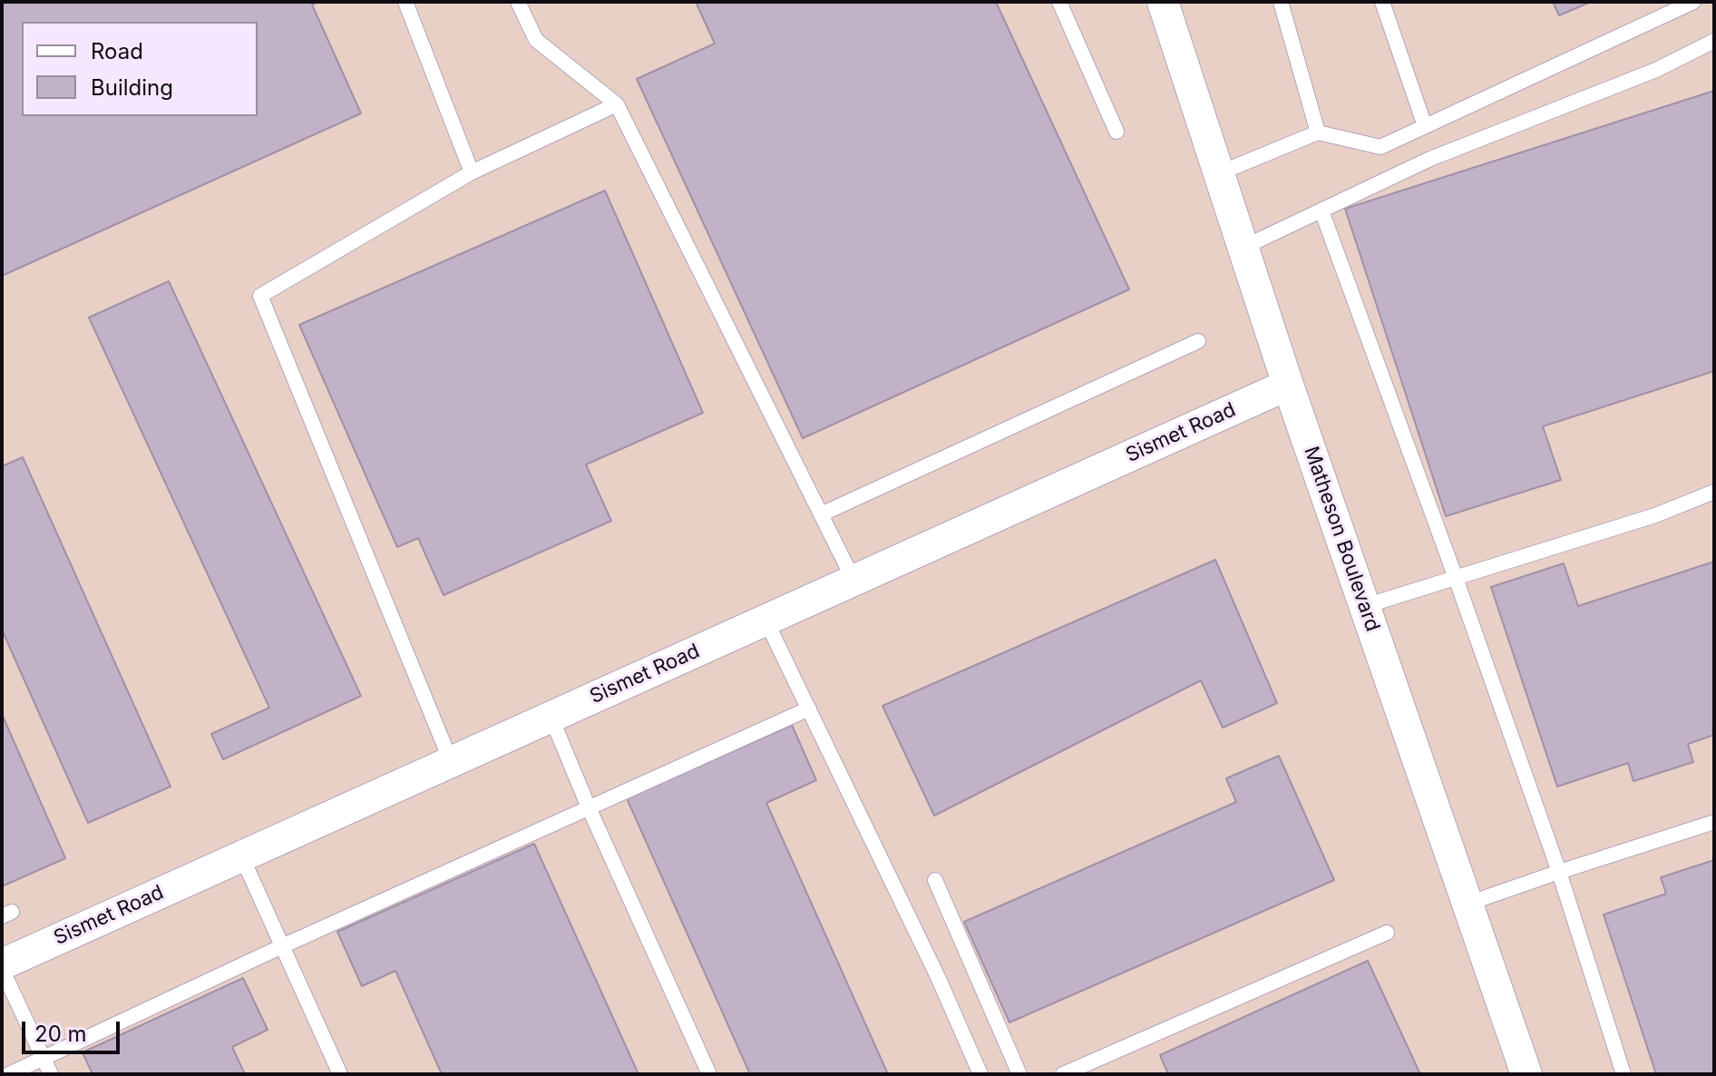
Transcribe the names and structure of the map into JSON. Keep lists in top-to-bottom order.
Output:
{
  "streets": {
    "street": ["Sismet Road", "Matheson Boulevard"]
  },
  "crossings": [
    ["Sismet Road", "Matheson Boulevard"]
  ],
  "legend": ["Road", "Building"],
  "scale_bar": "20 m"
}
